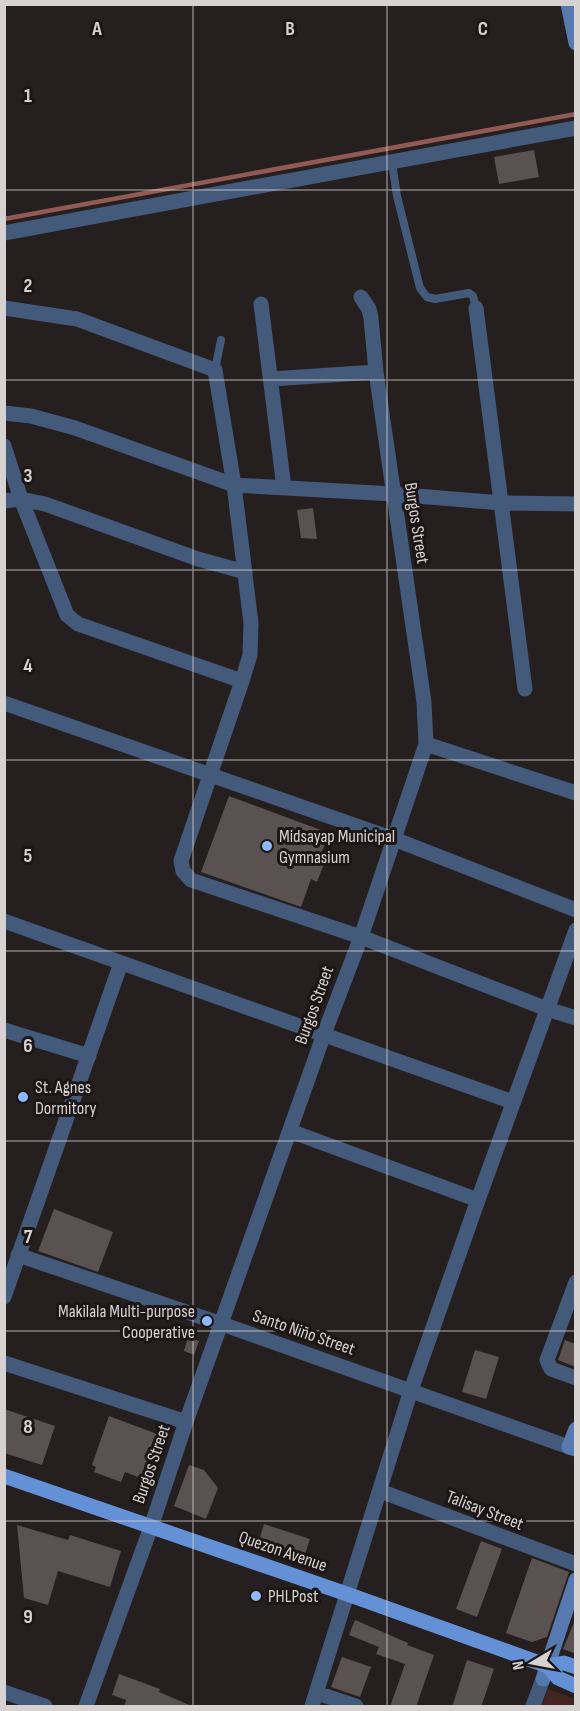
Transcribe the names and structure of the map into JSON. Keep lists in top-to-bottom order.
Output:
{
  "streets": {
    "main road": ["Quezon Avenue"],
    "street": ["Burgos Street", "Santo Niño Street", "Talisay Street"]
  },
  "crossings": [
    ["Burgos Street", "Santo Niño Street"],
    ["Burgos Street", "Quezon Avenue"]
  ],
  "places": [
    "Midsayap Municipal Gymnasium",
    "St. Agnes Dormitory",
    "Makilala Multi-purpose Cooperative",
    "PHLPost"
  ],
  "north": "left",
  "grid": {
    "columns": ["A", "B", "C"],
    "rows": [
      "1",
      "2",
      "3",
      "4",
      "5",
      "6",
      "7",
      "8",
      "9"
    ]
  }
}
